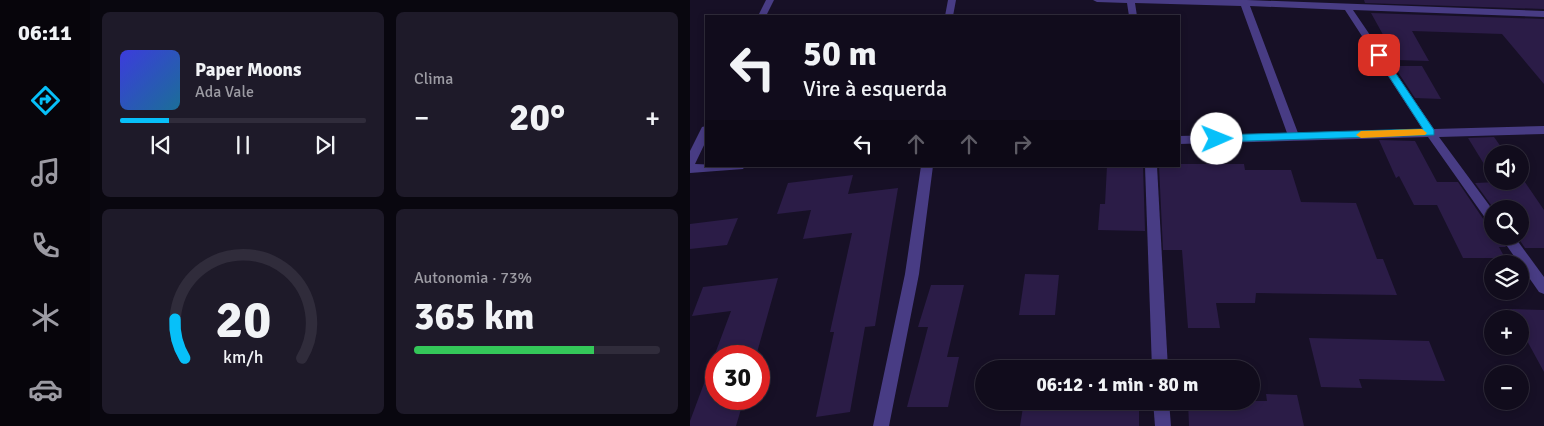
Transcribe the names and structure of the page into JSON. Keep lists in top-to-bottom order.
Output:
{
  "page": {
    "tabs": "06:11",
    "tile": [
      "Clima",
      ["Autonomia · 73%", "365 km"]
    ],
    "turn": ["50 m", "Vire à esquerda"],
    "song": ["Paper Moons", "Ada Vale"],
    "heat": ["−", "20°", "+"],
    "map_buttons": ["+", "−"],
    "limit": "30",
    "trip": "06:12 · 1 min · 80 m",
    "gauge": ["20", "km/h"]
  }
}
